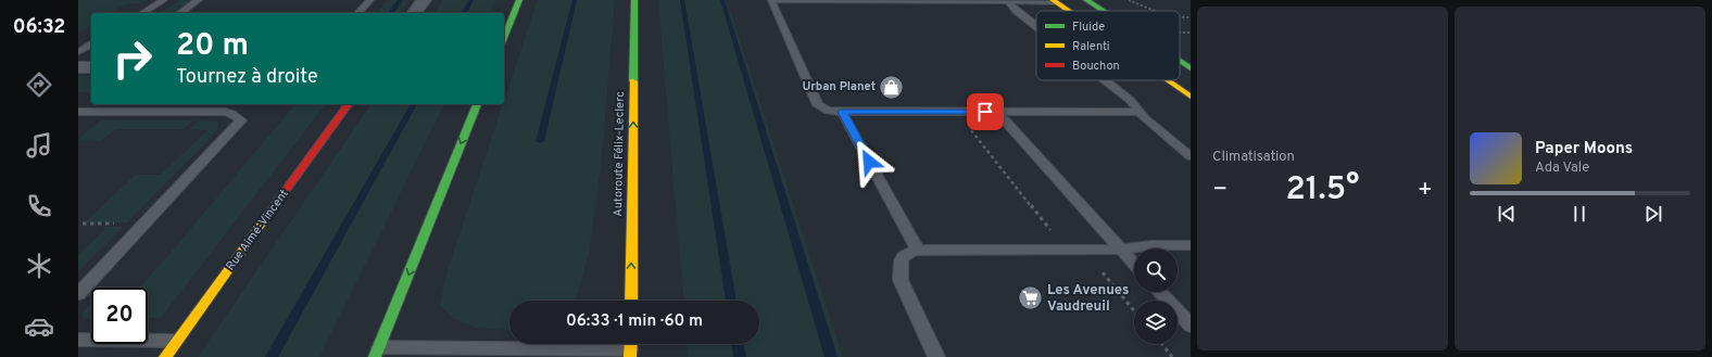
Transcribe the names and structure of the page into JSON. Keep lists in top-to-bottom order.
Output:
{
  "streets": {
    "main road": ["Autoroute Félix-Leclerc", "Rue Aimé-Vincent"]
  },
  "one_way": ["Autoroute Félix-Leclerc"],
  "places": {
    "shop": ["Urban Planet"],
    "supermarket": ["Les Avenues Vaudreuil"]
  },
  "legend": ["Fluide", "Ralenti", "Bouchon"],
  "page": {
    "tabs": "06:32",
    "tile": "Climatisation",
    "turn": ["20 m", "Tournez à droite"],
    "song": ["Paper Moons", "Ada Vale"],
    "heat": ["−", "21.5°", "+"],
    "limit": "20",
    "trip": "06:33 · 1 min · 60 m"
  }
}
